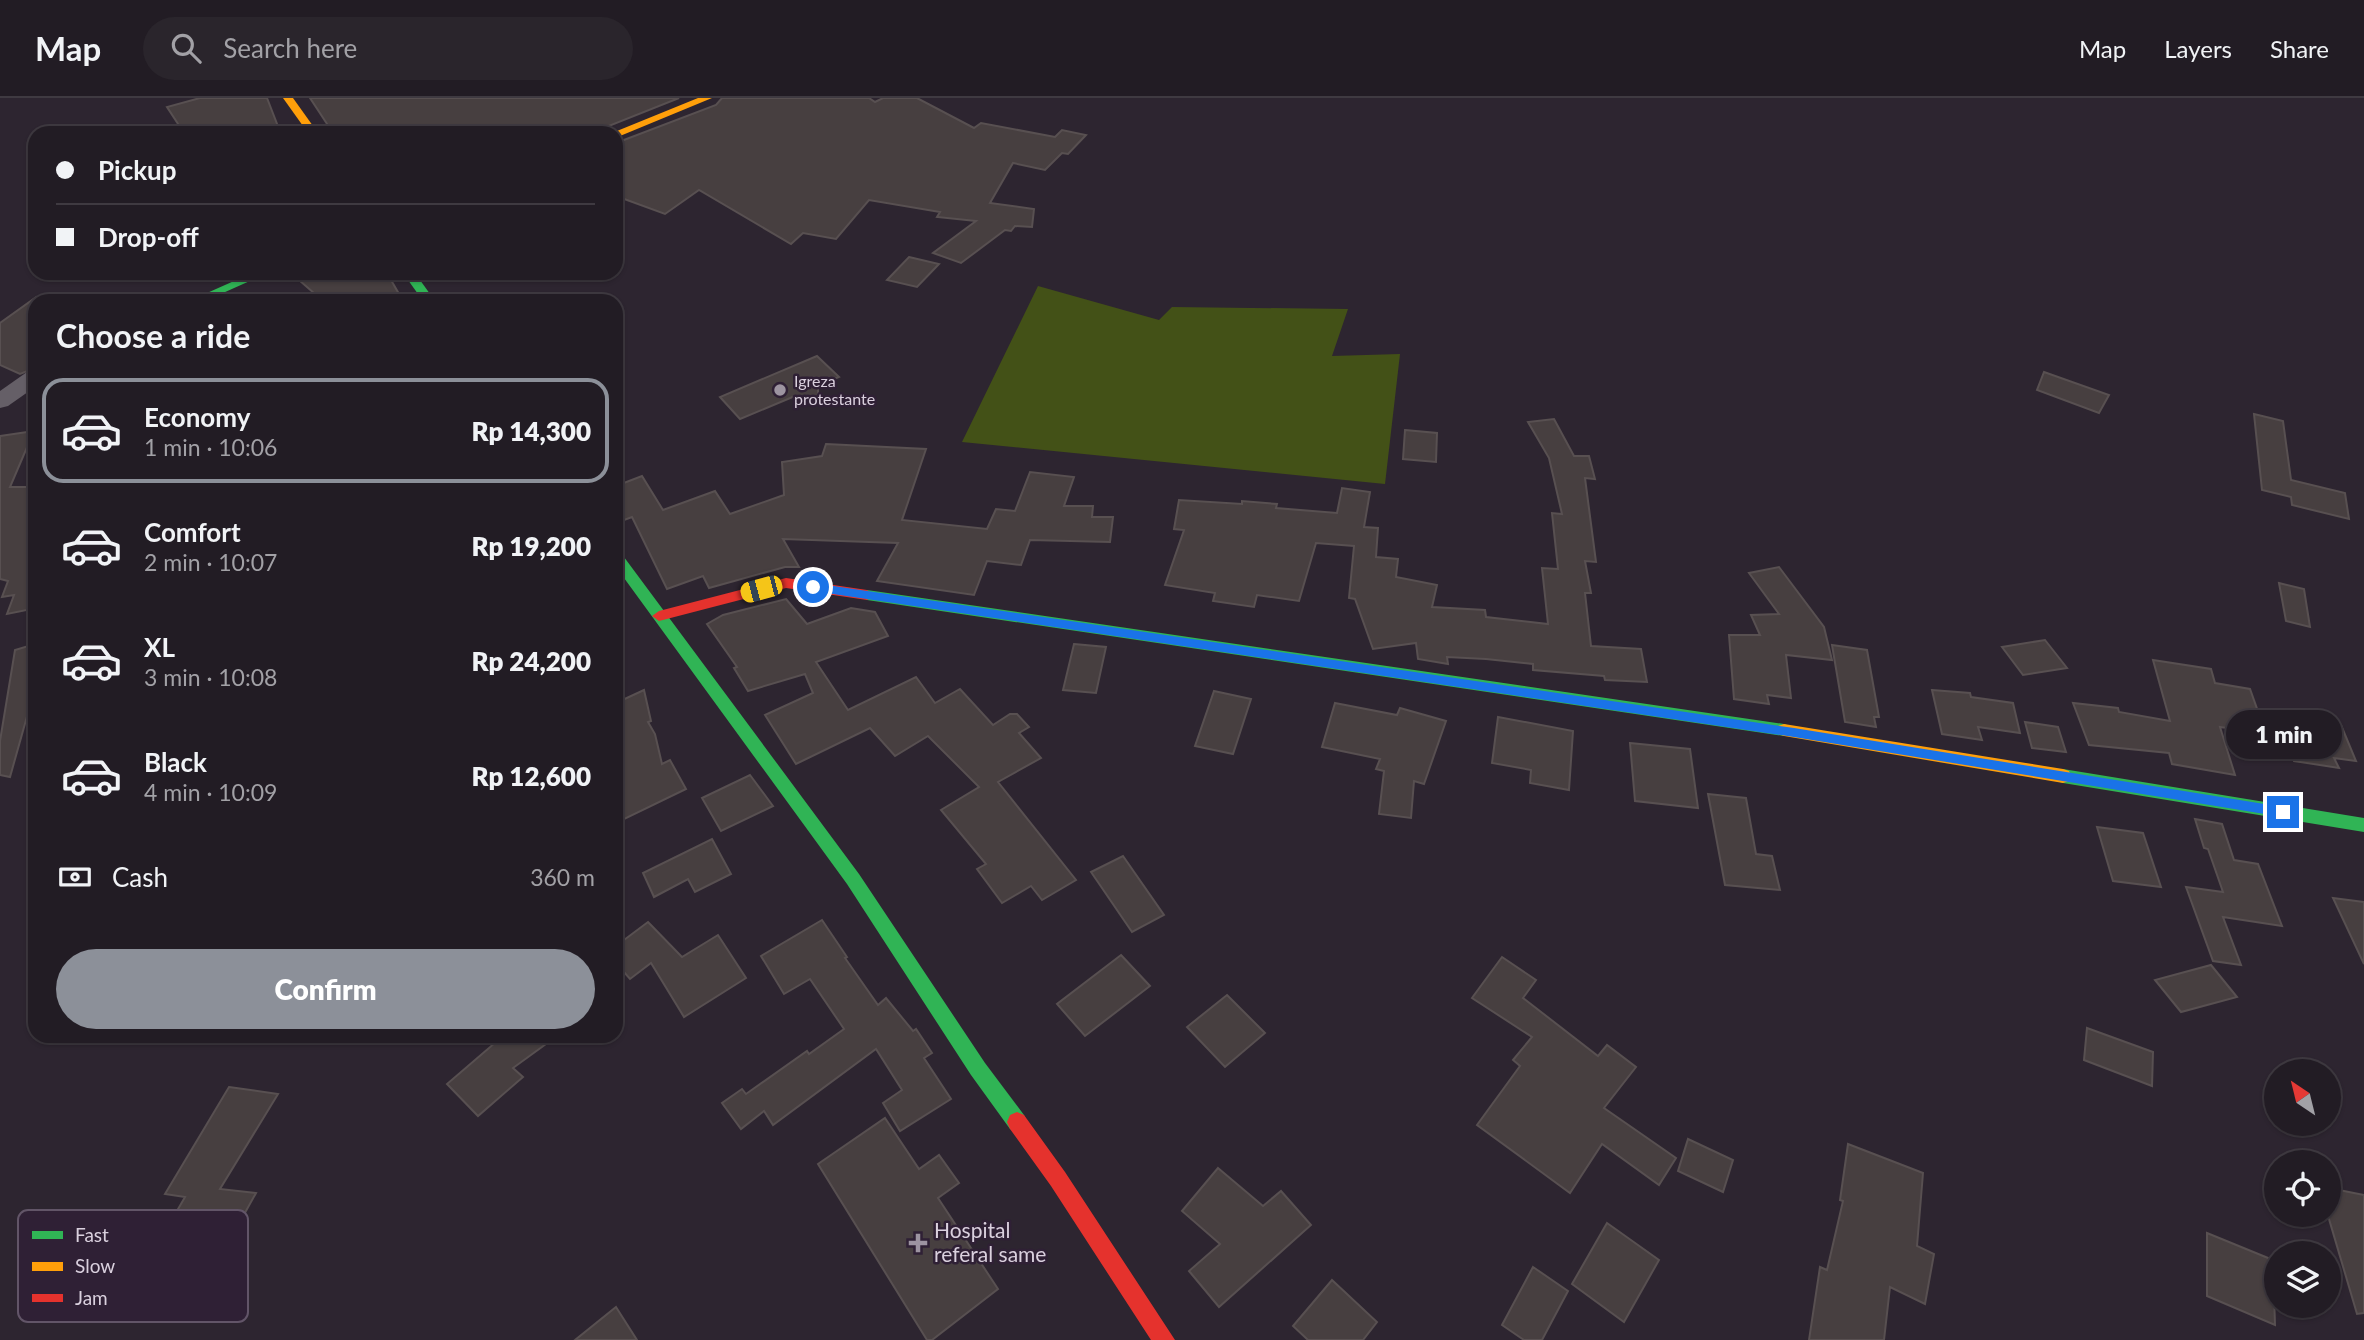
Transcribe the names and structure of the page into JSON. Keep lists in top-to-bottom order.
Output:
{
  "places": {
    "other": ["Igreza protestante"],
    "health": ["Hospital referal same"]
  },
  "legend": ["Fast", "Slow", "Jam"],
  "north": "top left",
  "page": {
    "header": "Map",
    "search": "Search here",
    "nav": ["Map", "Layers", "Share"],
    "banner": ["Pickup", "Drop-off"],
    "heading": "Choose a ride",
    "list": [
      {
        "name": "Economy",
        "note": "1 min · 10:06",
        "value": "Rp 14,300"
      },
      {
        "name": "Comfort",
        "note": "2 min · 10:07",
        "value": "Rp 19,200"
      },
      {
        "name": "XL",
        "note": "3 min · 10:08",
        "value": "Rp 24,200"
      },
      {
        "name": "Black",
        "note": "4 min · 10:09",
        "value": "Rp 12,600"
      }
    ],
    "bubble": "1 min",
    "pay": ["Cash", "360 m"],
    "buttons": "Confirm"
  }
}
